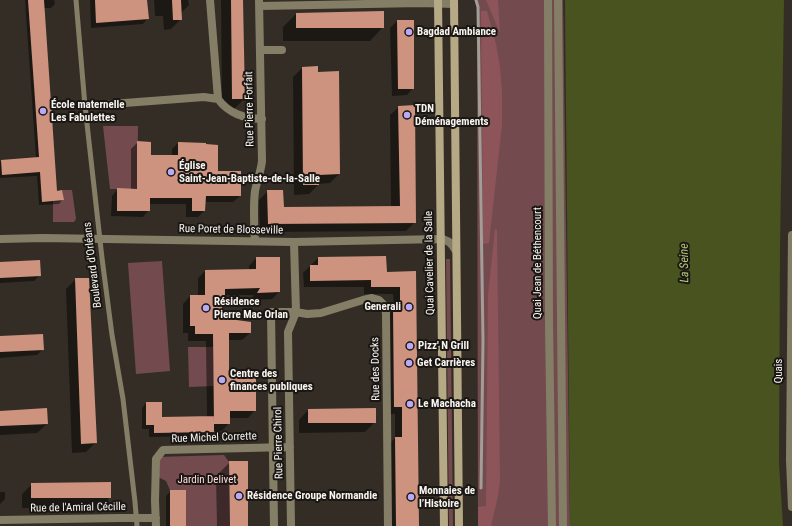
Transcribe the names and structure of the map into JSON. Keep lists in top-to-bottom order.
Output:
{
  "streets": {
    "main road": ["Quai Cavelier de la Salle"],
    "street": [
      "Rue Pierre Forfait",
      "Rue Poret de Blosseville",
      "Quai Jean de Béthencourt",
      "Rue des Docks",
      "Quais",
      "Rue Michel Corrette",
      "Rue Pierre Chirol",
      "Rue de l'Amiral Cécille"
    ],
    "lane": ["Boulevard d'Orléans"]
  },
  "crossings": [
    ["Rue Pierre Forfait", "Rue Poret de Blosseville"],
    ["Rue Poret de Blosseville", "Quai Cavelier de la Salle"],
    ["Rue Poret de Blosseville", "Boulevard d'Orléans"],
    ["Rue Poret de Blosseville", "Rue Pierre Chirol"],
    ["Boulevard d'Orléans", "Rue de l'Amiral Cécille"],
    ["Rue des Docks", "Rue Pierre Chirol"],
    ["Rue Michel Corrette", "Rue Pierre Chirol"],
    ["Rue Michel Corrette", "Rue de l'Amiral Cécille"]
  ],
  "water": ["La Seine"],
  "parks": ["Jardin Delivet"],
  "places": [
    "Bagdad Ambiance",
    "École maternelle Les Fabulettes",
    "TDN Déménagements",
    "Église Saint-Jean-Baptiste-de-la-Salle",
    "Generali",
    "Résidence Pierre Mac Orlan",
    "Pizz' N Grill",
    "Get Carrières",
    "Centre des finances publiques",
    "Le Machacha",
    "Résidence Groupe Normandie",
    "Monnaies de l’Histoire"
  ]
}
